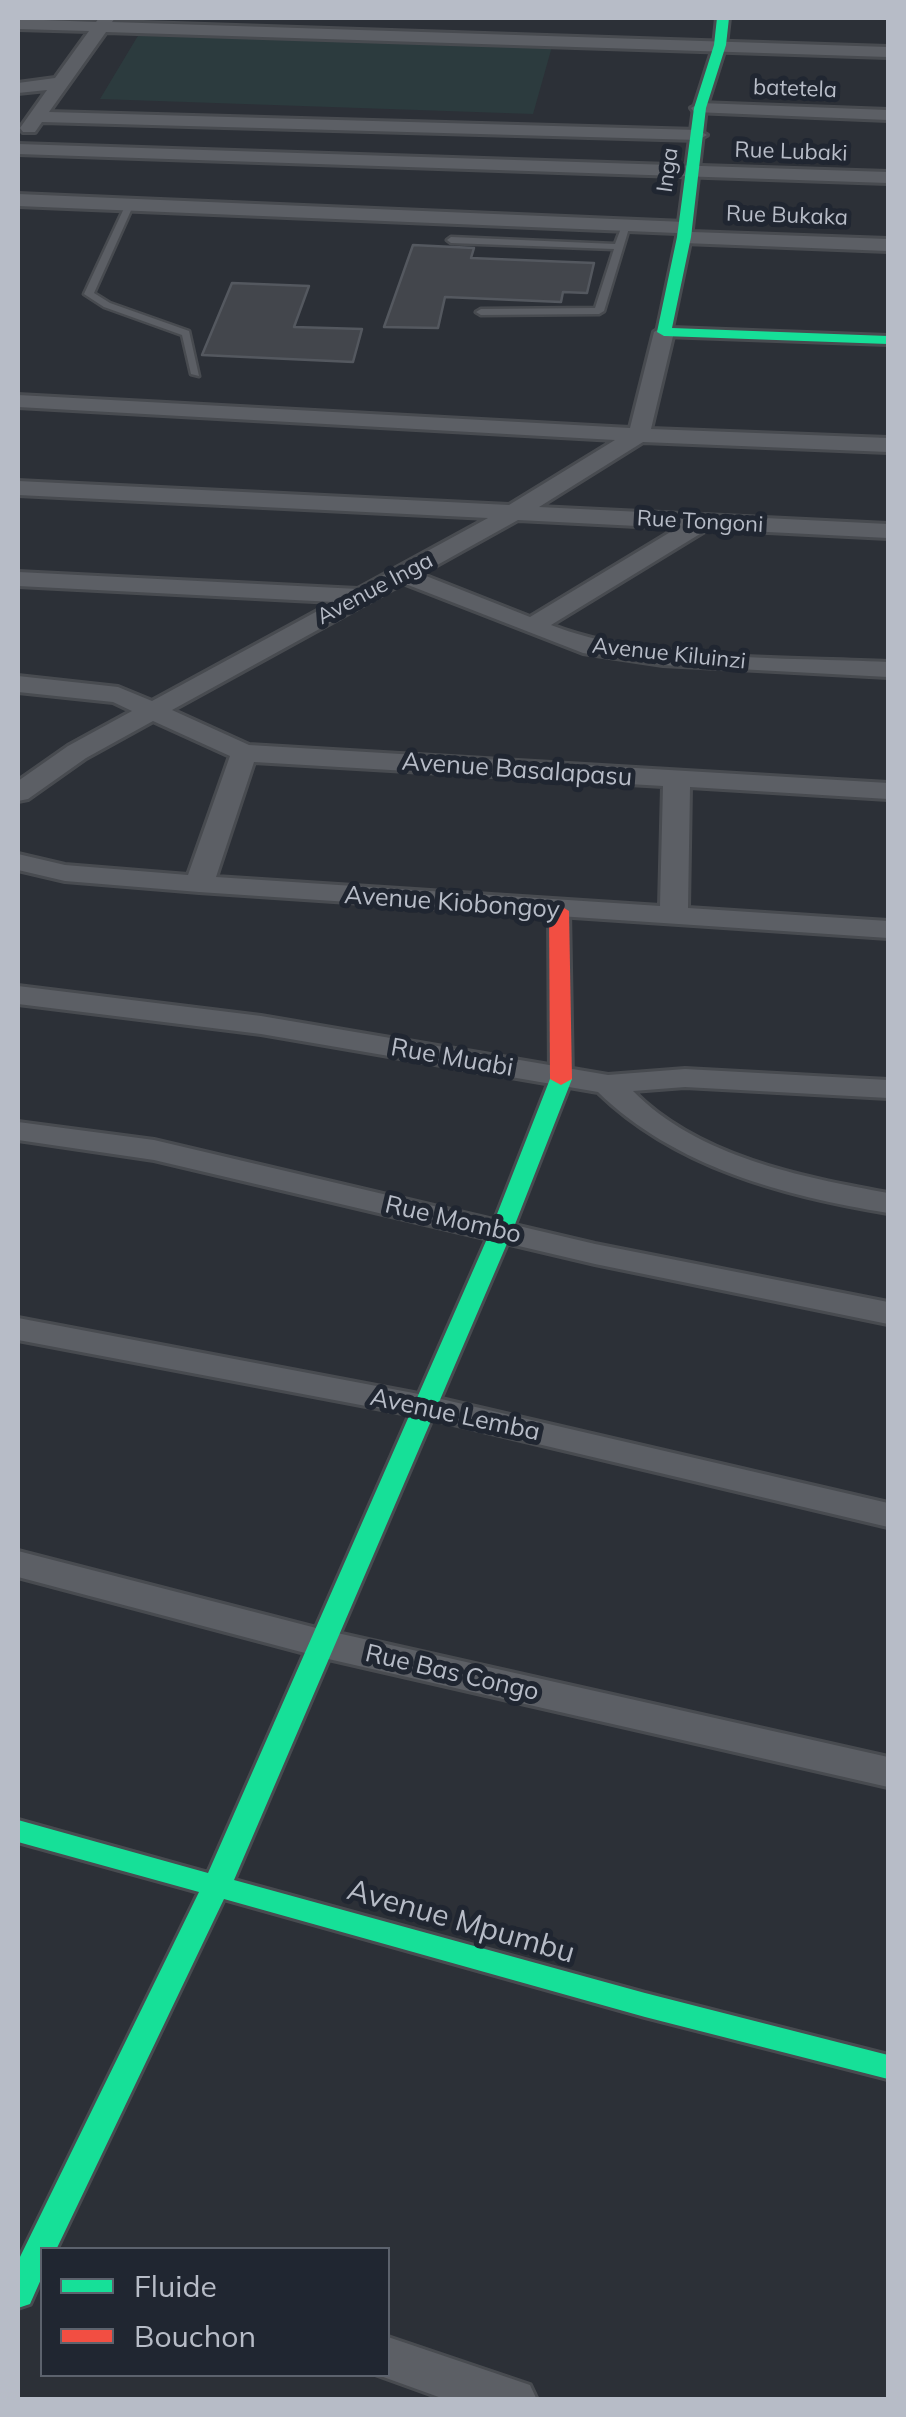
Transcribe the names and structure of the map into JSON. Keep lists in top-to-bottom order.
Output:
{
  "streets": {
    "street": [
      "batetela",
      "Rue Lubaki",
      "Inga",
      "Rue Bukaka",
      "Rue Tongoni",
      "Avenue Inga",
      "Avenue Kiluinzi",
      "Avenue Basalapasu",
      "Avenue Kiobongoy",
      "Rue Muabi",
      "Rue Mombo",
      "Avenue Lemba",
      "Rue Bas Congo",
      "Avenue Mpumbu"
    ]
  },
  "crossings": [
    ["batetela", "Inga"],
    ["Rue Lubaki", "Inga"],
    ["Inga", "Rue Bukaka"],
    ["Rue Tongoni", "Avenue Inga"],
    ["Avenue Inga", "Avenue Kiluinzi"],
    ["Avenue Inga", "Avenue Basalapasu"]
  ],
  "legend": ["Fluide", "Bouchon"]
}
